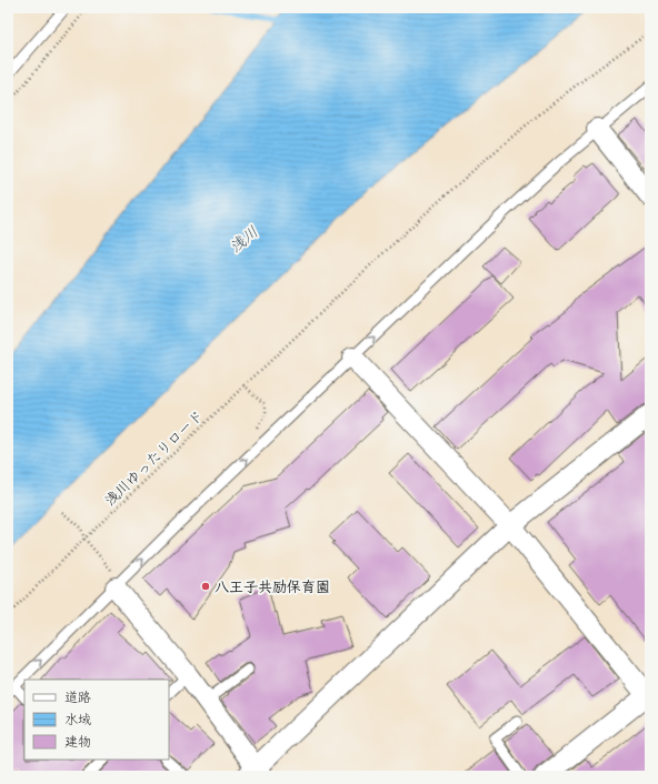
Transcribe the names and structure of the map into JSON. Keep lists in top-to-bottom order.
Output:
{
  "streets": {
    "path": ["浅川ゆったりロード"]
  },
  "water": ["浅川"],
  "places": ["八王子共励保育園"],
  "legend": ["道路", "水域", "建物"]
}
